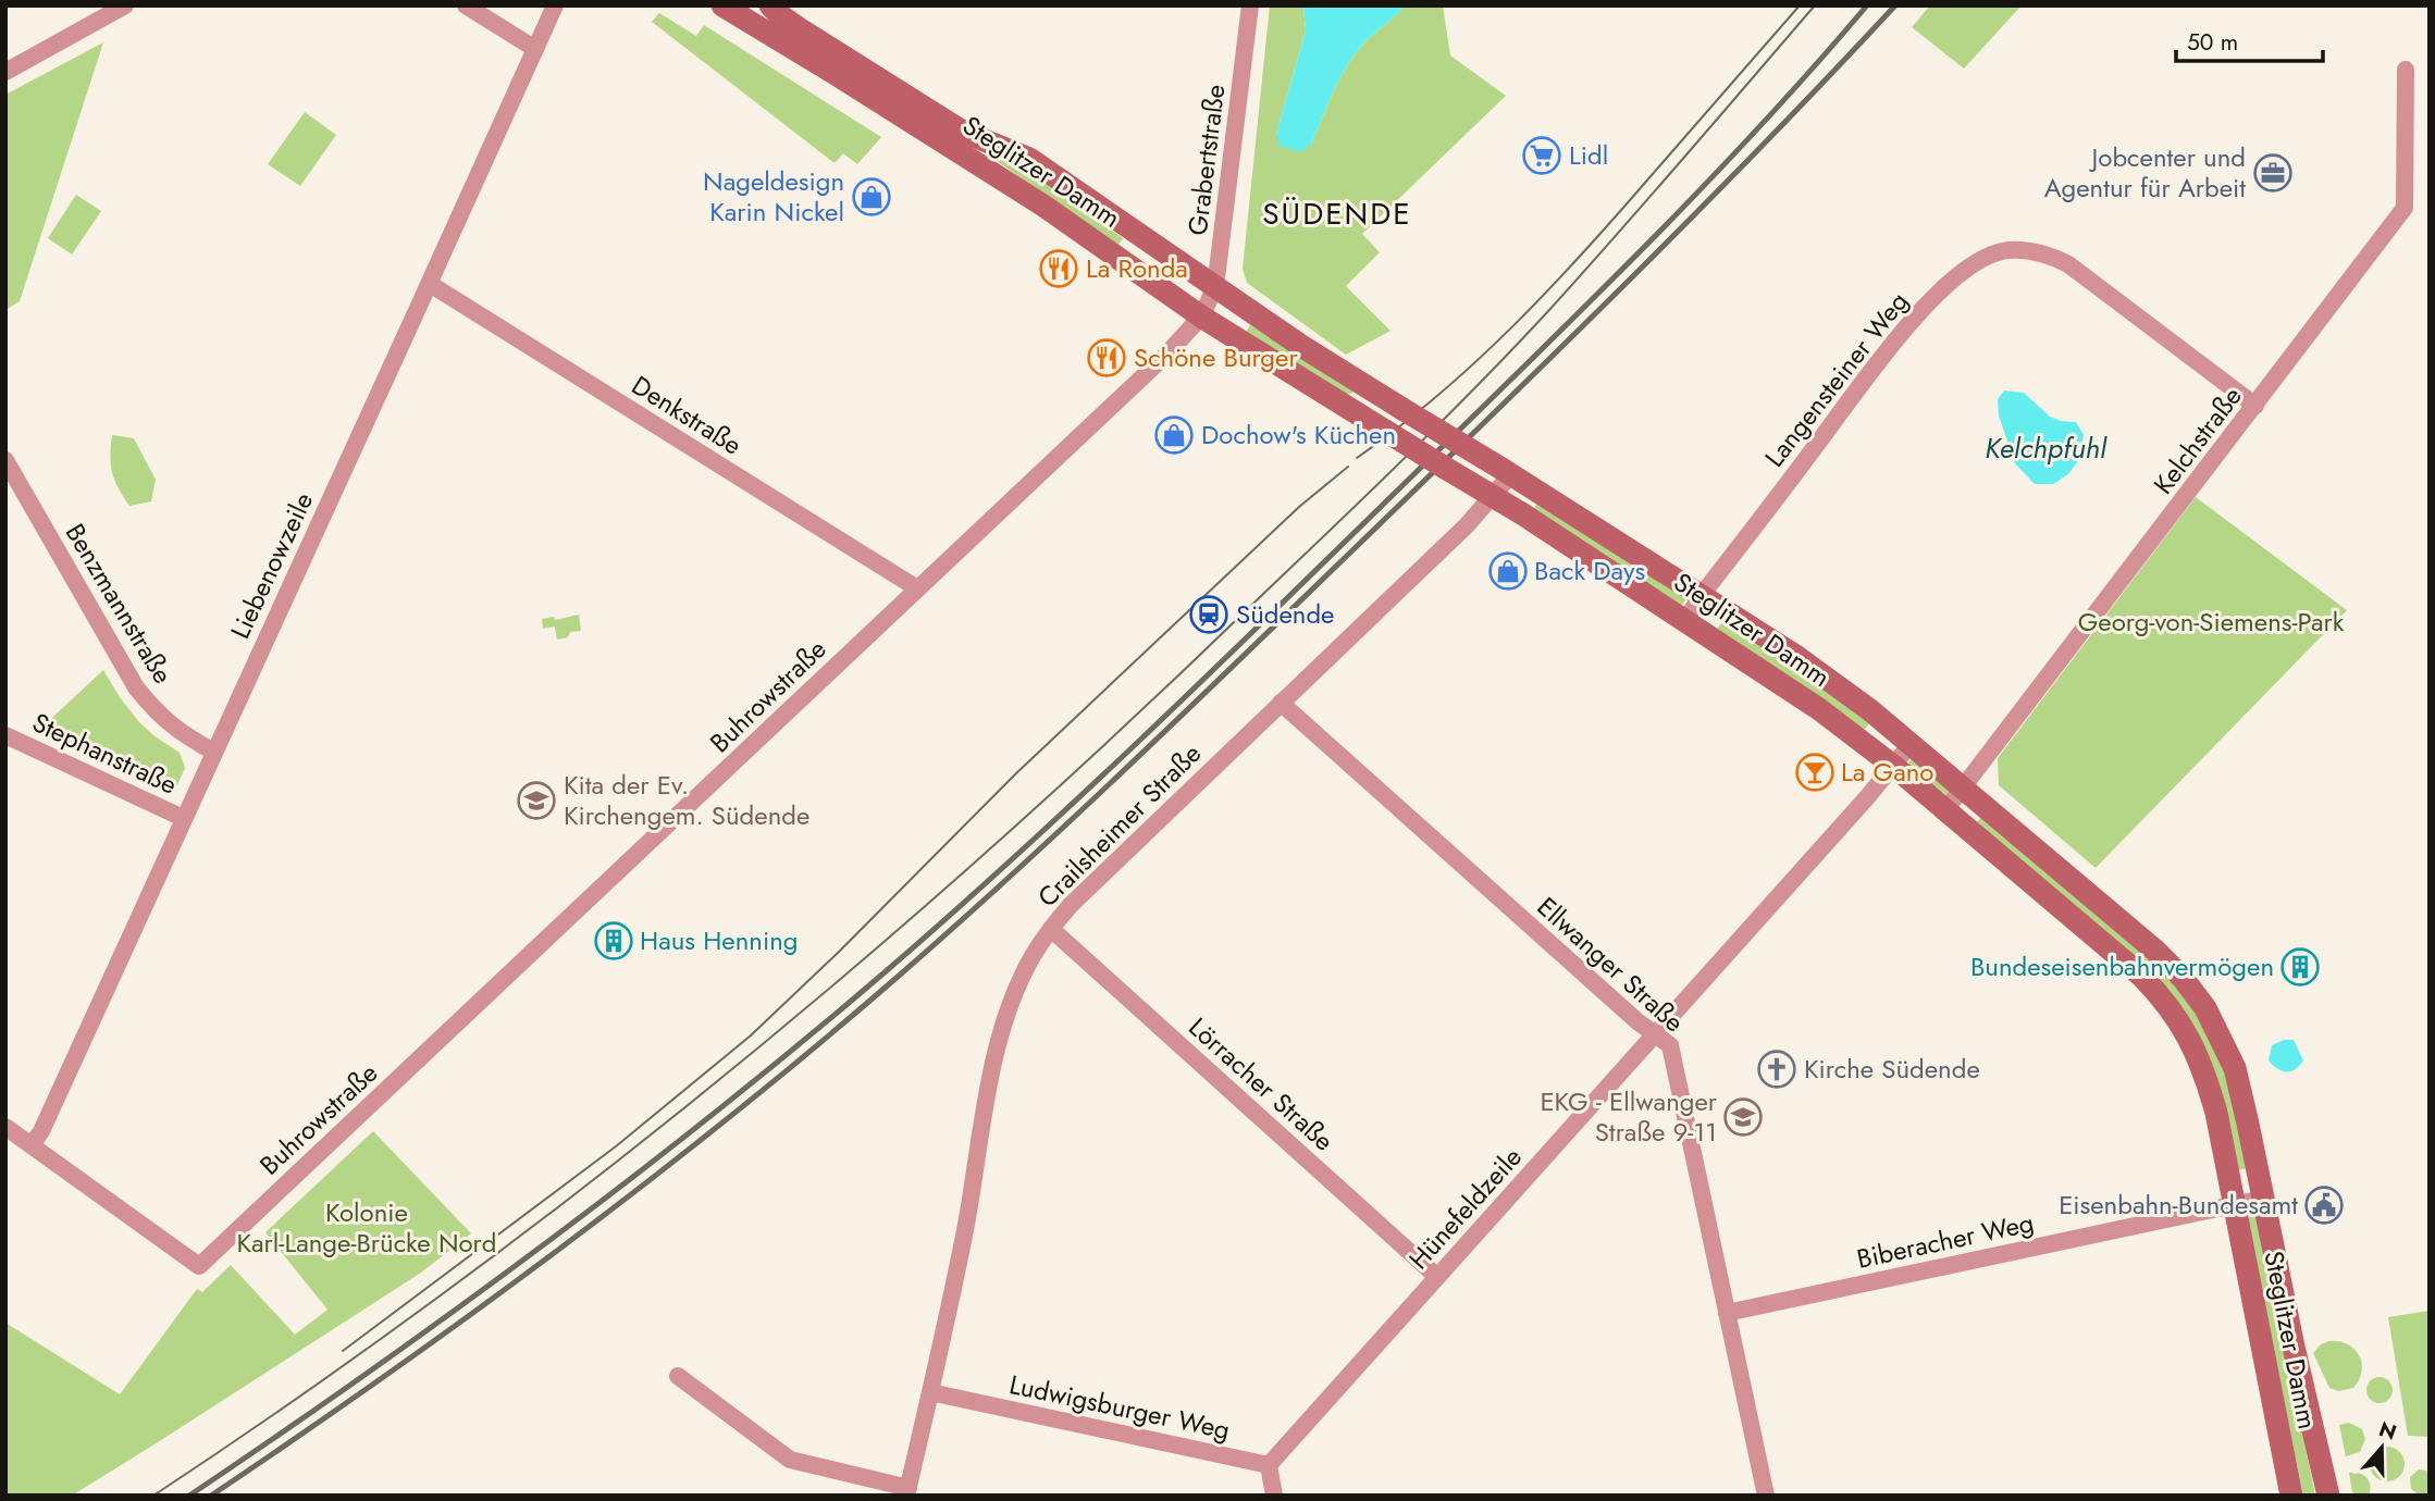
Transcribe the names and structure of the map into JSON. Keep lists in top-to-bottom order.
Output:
{
  "streets": {
    "main road": ["Steglitzer Damm"],
    "street": [
      "Grabertstraße",
      "Langensteiner Weg",
      "Denkstraße",
      "Kelchstraße",
      "Liebenowzeile",
      "Benzmannstraße",
      "Buhrowstraße",
      "Stephanstraße",
      "Crailsheimer Straße",
      "Ellwanger Straße",
      "Lörracher Straße",
      "Hünefeldzeile",
      "Biberacher Weg",
      "Ludwigsburger Weg"
    ]
  },
  "crossings": [
    ["Grabertstraße", "Steglitzer Damm"],
    ["Grabertstraße", "Buhrowstraße"],
    ["Steglitzer Damm", "Langensteiner Weg"],
    ["Steglitzer Damm", "Kelchstraße"],
    ["Steglitzer Damm", "Buhrowstraße"],
    ["Steglitzer Damm", "Crailsheimer Straße"],
    ["Steglitzer Damm", "Hünefeldzeile"],
    ["Steglitzer Damm", "Biberacher Weg"],
    ["Langensteiner Weg", "Kelchstraße"],
    ["Denkstraße", "Liebenowzeile"],
    ["Denkstraße", "Buhrowstraße"],
    ["Liebenowzeile", "Benzmannstraße"],
    ["Liebenowzeile", "Buhrowstraße"],
    ["Liebenowzeile", "Stephanstraße"],
    ["Crailsheimer Straße", "Ellwanger Straße"],
    ["Crailsheimer Straße", "Lörracher Straße"],
    ["Crailsheimer Straße", "Ludwigsburger Weg"],
    ["Ellwanger Straße", "Hünefeldzeile"],
    ["Ellwanger Straße", "Biberacher Weg"],
    ["Lörracher Straße", "Hünefeldzeile"],
    ["Hünefeldzeile", "Ludwigsburger Weg"]
  ],
  "districts": ["SÜDENDE"],
  "water": ["Kelchpfuhl"],
  "parks": ["Georg-von-Siemens-Park", "Kolonie Karl-Lange-Brücke Nord"],
  "places": {
    "supermarket": ["Lidl"],
    "office": ["Jobcenter und Agentur für Arbeit"],
    "shop": ["Nageldesign Karin Nickel", "Dochow's Küchen", "Back Days"],
    "restaurant": ["La Ronda", "Schöne Burger"],
    "station": ["Südende"],
    "bar": ["La Gano"],
    "school or university": ["Kita der Ev. Kirchengem. Südende", "EKG - Ellwanger Straße 9-11"],
    "building": ["Haus Henning", "Bundeseisenbahnvermögen"],
    "church": ["Kirche Südende"],
    "public building": ["Eisenbahn-Bundesamt"]
  },
  "scale_bar": "50 m",
  "north": "top"
}
